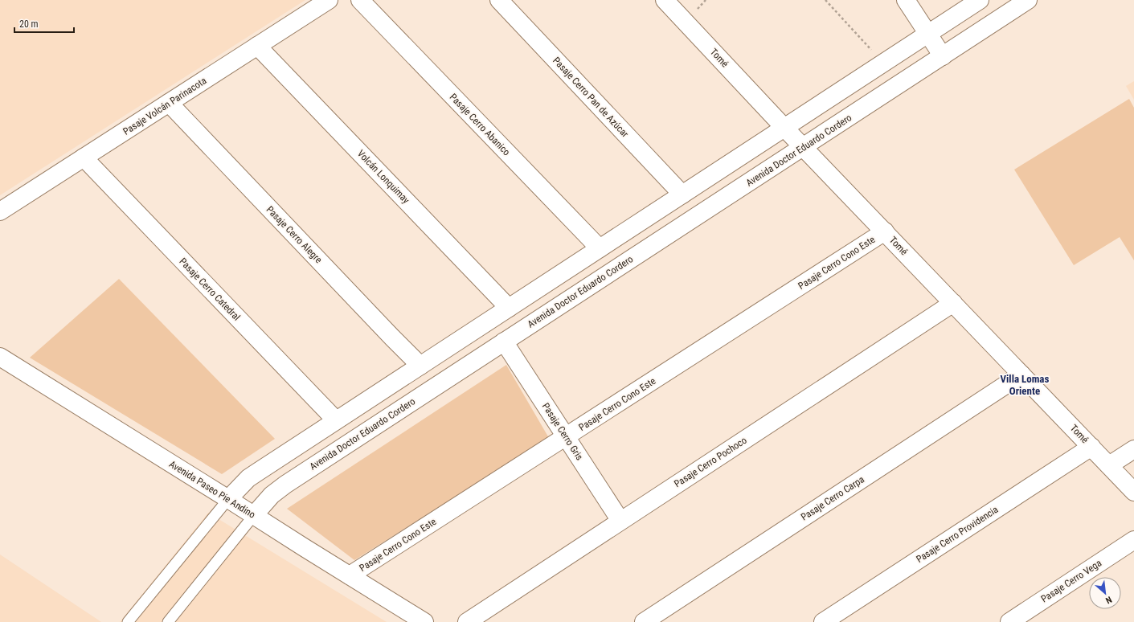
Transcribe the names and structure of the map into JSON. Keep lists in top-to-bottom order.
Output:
{
  "streets": {
    "street": [
      "Tomé",
      "Pasaje Cerro Pan de Azúcar",
      "Pasaje Volcán Parinacota",
      "Pasaje Cerro Abanico",
      "Avenida Doctor Eduardo Cordero",
      "Volcán Lonquimay",
      "Pasaje Cerro Alegre",
      "Pasaje Cerro Cono Este",
      "Pasaje Cerro Catedral",
      "Pasaje Cerro Gris",
      "Pasaje Cerro Pochoco",
      "Avenida Paseo Pie Andino",
      "Pasaje Cerro Carpa",
      "Pasaje Cerro Providencia",
      "Pasaje Cerro Vega"
    ]
  },
  "crossings": [
    ["Tomé", "Avenida Doctor Eduardo Cordero"],
    ["Tomé", "Pasaje Cerro Cono Este"],
    ["Tomé", "Pasaje Cerro Pochoco"],
    ["Tomé", "Pasaje Cerro Carpa"],
    ["Tomé", "Pasaje Cerro Providencia"],
    ["Pasaje Volcán Parinacota", "Volcán Lonquimay"],
    ["Pasaje Volcán Parinacota", "Pasaje Cerro Alegre"],
    ["Pasaje Volcán Parinacota", "Pasaje Cerro Catedral"],
    ["Avenida Doctor Eduardo Cordero", "Pasaje Cerro Gris"],
    ["Avenida Doctor Eduardo Cordero", "Avenida Paseo Pie Andino"],
    ["Pasaje Cerro Cono Este", "Pasaje Cerro Gris"],
    ["Pasaje Cerro Cono Este", "Avenida Paseo Pie Andino"],
    ["Pasaje Cerro Gris", "Pasaje Cerro Pochoco"]
  ],
  "districts": ["Villa Lomas Oriente"],
  "scale_bar": "20 m",
  "north": "bottom right"
}
